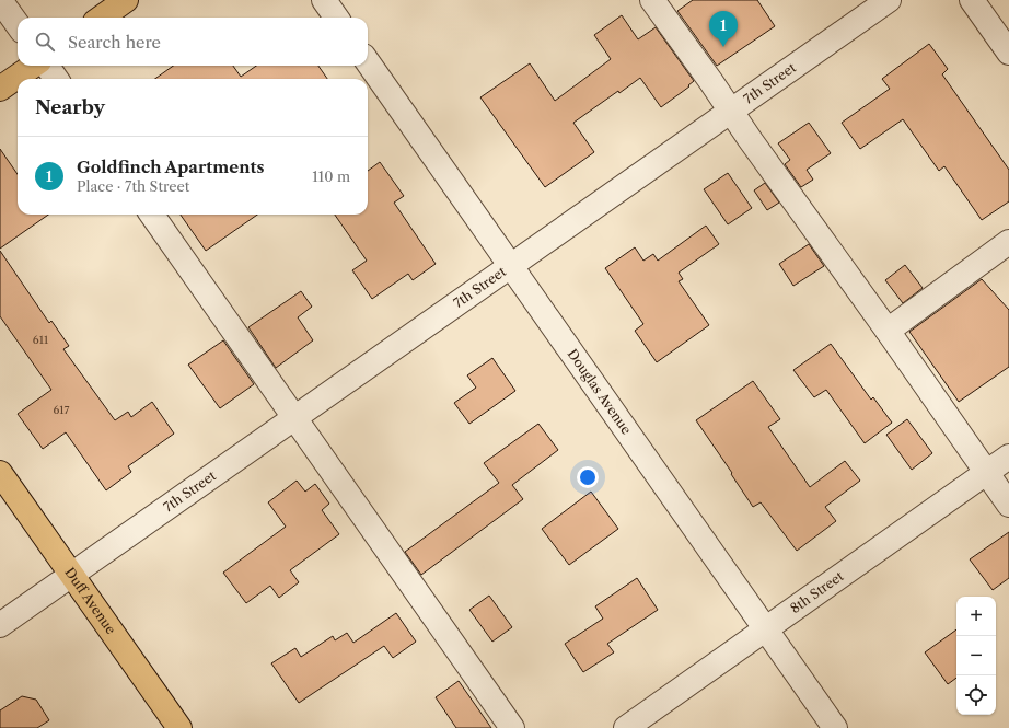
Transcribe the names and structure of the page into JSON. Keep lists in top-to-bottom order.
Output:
{
  "streets": {
    "main road": ["Duff Avenue"],
    "street": ["7th Street", "Douglas Avenue", "8th Street"]
  },
  "crossings": [
    ["7th Street", "Douglas Avenue"],
    ["7th Street", "Duff Avenue"],
    ["Douglas Avenue", "8th Street"]
  ],
  "house_numbers": ["611", "617"],
  "page": {
    "pins": "1",
    "search": "Search here",
    "heading": "Nearby",
    "list": [
      {
        "mark": "1",
        "name": "Goldfinch Apartments",
        "note": "Place · 7th Street",
        "value": "110 m"
      }
    ],
    "map_buttons": ["+", "−"]
  }
}
